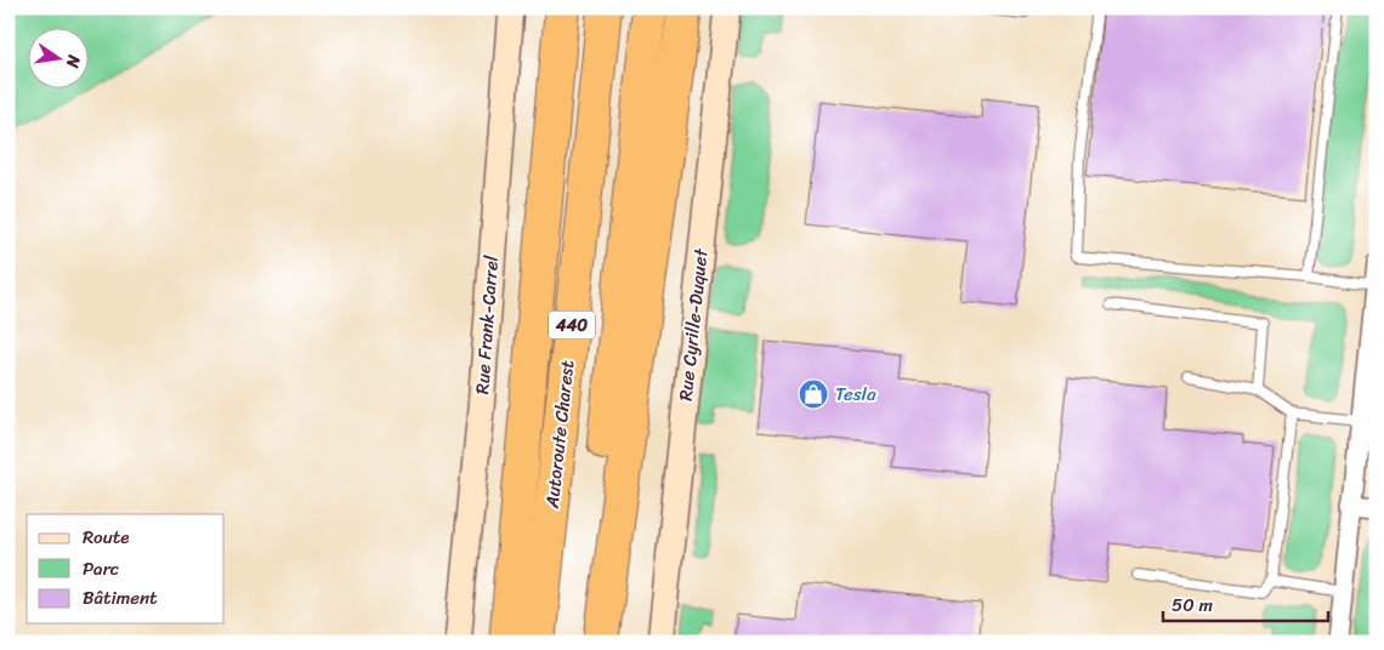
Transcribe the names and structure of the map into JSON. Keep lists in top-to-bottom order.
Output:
{
  "streets": {
    "highway": ["440", "Autoroute Charest"],
    "street": ["Rue Frank-Carrel", "Rue Cyrille-Duquet"]
  },
  "places": {
    "shop": ["Tesla"]
  },
  "legend": ["Route", "Parc", "Bâtiment"],
  "scale_bar": "50 m",
  "north": "right"
}
